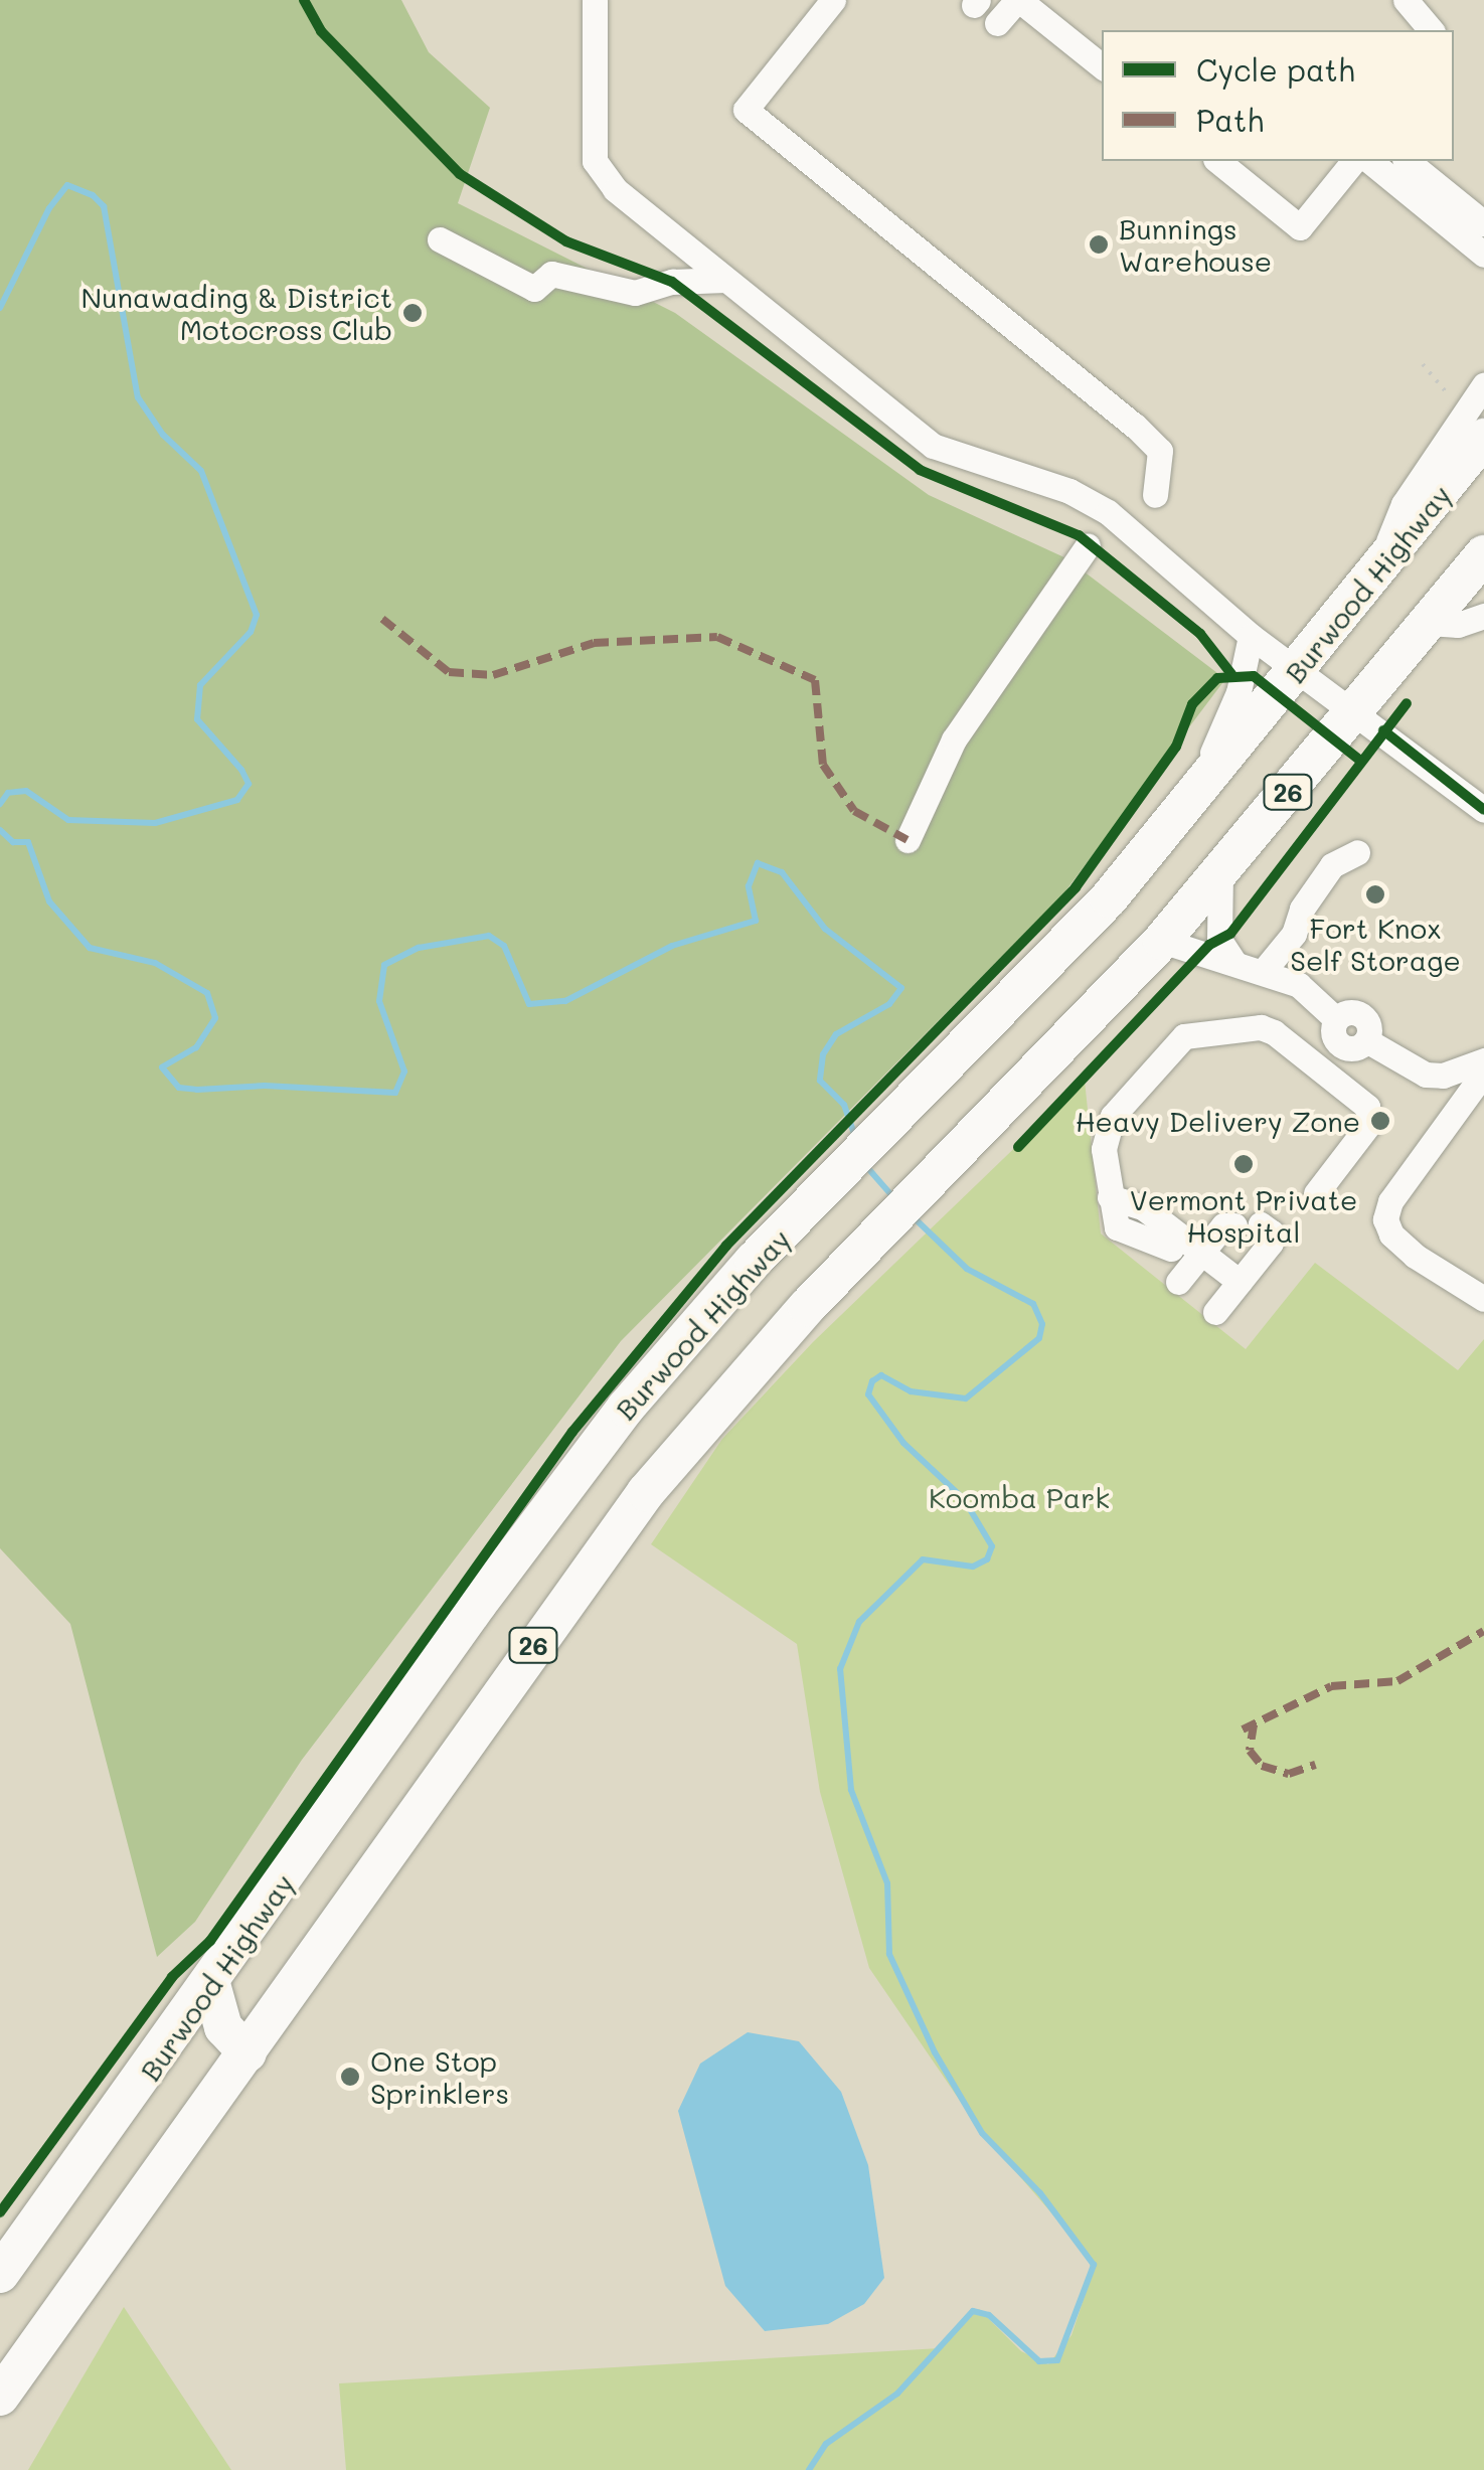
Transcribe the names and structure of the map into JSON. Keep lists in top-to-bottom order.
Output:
{
  "streets": {
    "highway": ["Burwood Highway", "26"]
  },
  "parks": ["Koomba Park"],
  "places": [
    "Bunnings Warehouse",
    "Nunawading & District Motocross Club",
    "Fort Knox Self Storage",
    "Heavy Delivery Zone",
    "Vermont Private Hospital",
    "One Stop Sprinklers"
  ],
  "legend": ["Cycle path", "Path"]
}
